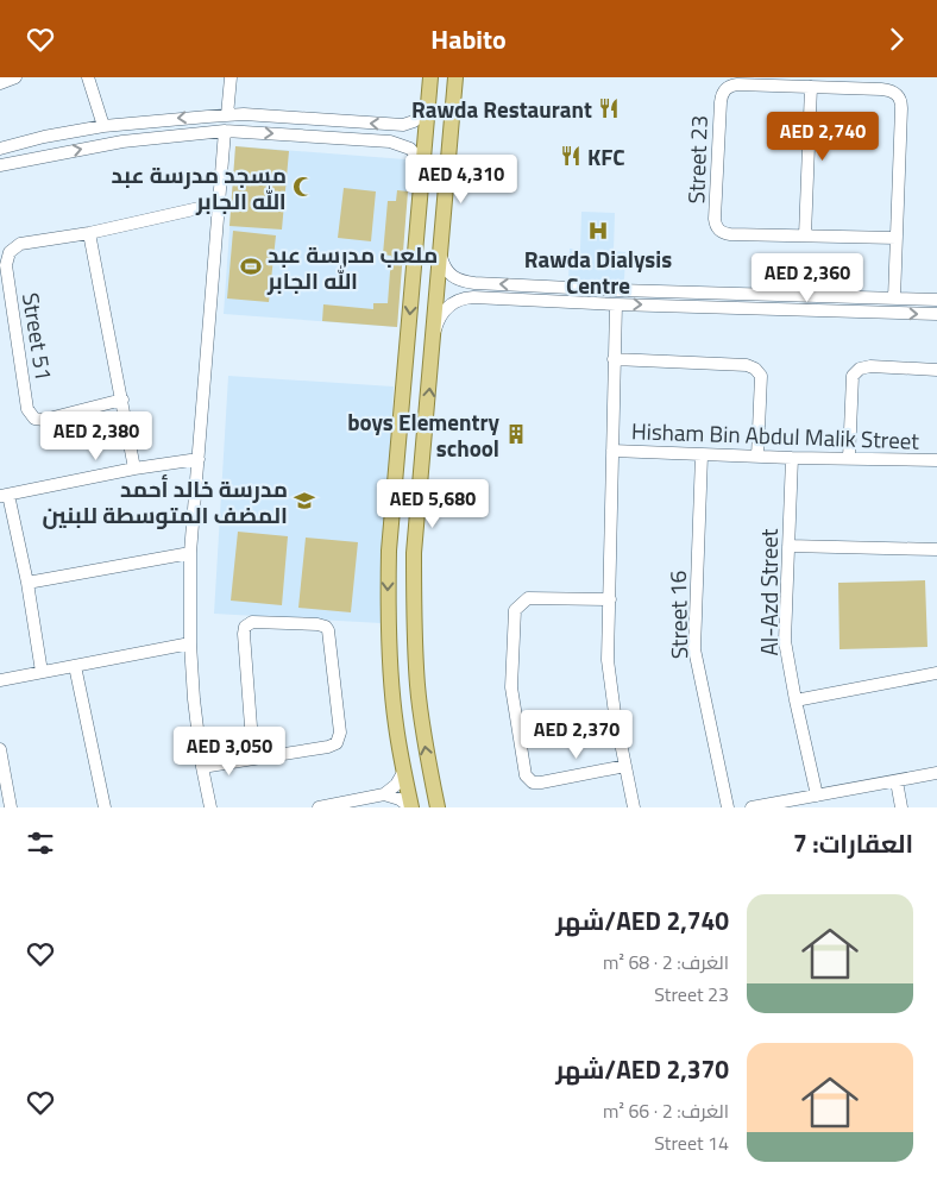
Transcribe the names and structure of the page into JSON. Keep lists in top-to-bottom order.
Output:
{
  "streets": {
    "street": [
      "Street 23",
      "Street 51",
      "Hisham Bin Abdul Malik Street",
      "Al-Azd Street",
      "Street 16"
    ]
  },
  "crossings": [
    ["Hisham Bin Abdul Malik Street", "Al-Azd Street"],
    ["Hisham Bin Abdul Malik Street", "Street 16"]
  ],
  "places": {
    "restaurant": ["Rawda Restaurant", "KFC"],
    "mosque": ["مسجد مدرسة عبد الله الجابر"],
    "hospital": ["Rawda Dialysis Centre"],
    "sports": ["ملعب مدرسة عبد الله الجابر"],
    "building": ["boys Elementry school"],
    "school or university": ["مدرسة خالد أحمد المضف المتوسطة للبنين"]
  },
  "page": {
    "header": "Habito",
    "price": [
      "AED 2,740",
      "AED 4,310",
      "AED 2,360",
      "AED 2,380",
      "AED 5,680",
      "AED 2,370",
      "AED 3,050"
    ],
    "heading": "العقارات: 7",
    "list": [
      {
        "name": "AED 2,740/شهر",
        "note": "الغرف: 2 · 68 m² · Street 23"
      },
      {
        "name": "AED 2,370/شهر",
        "note": "الغرف: 2 · 66 m² · Street 14"
      }
    ]
  }
}
